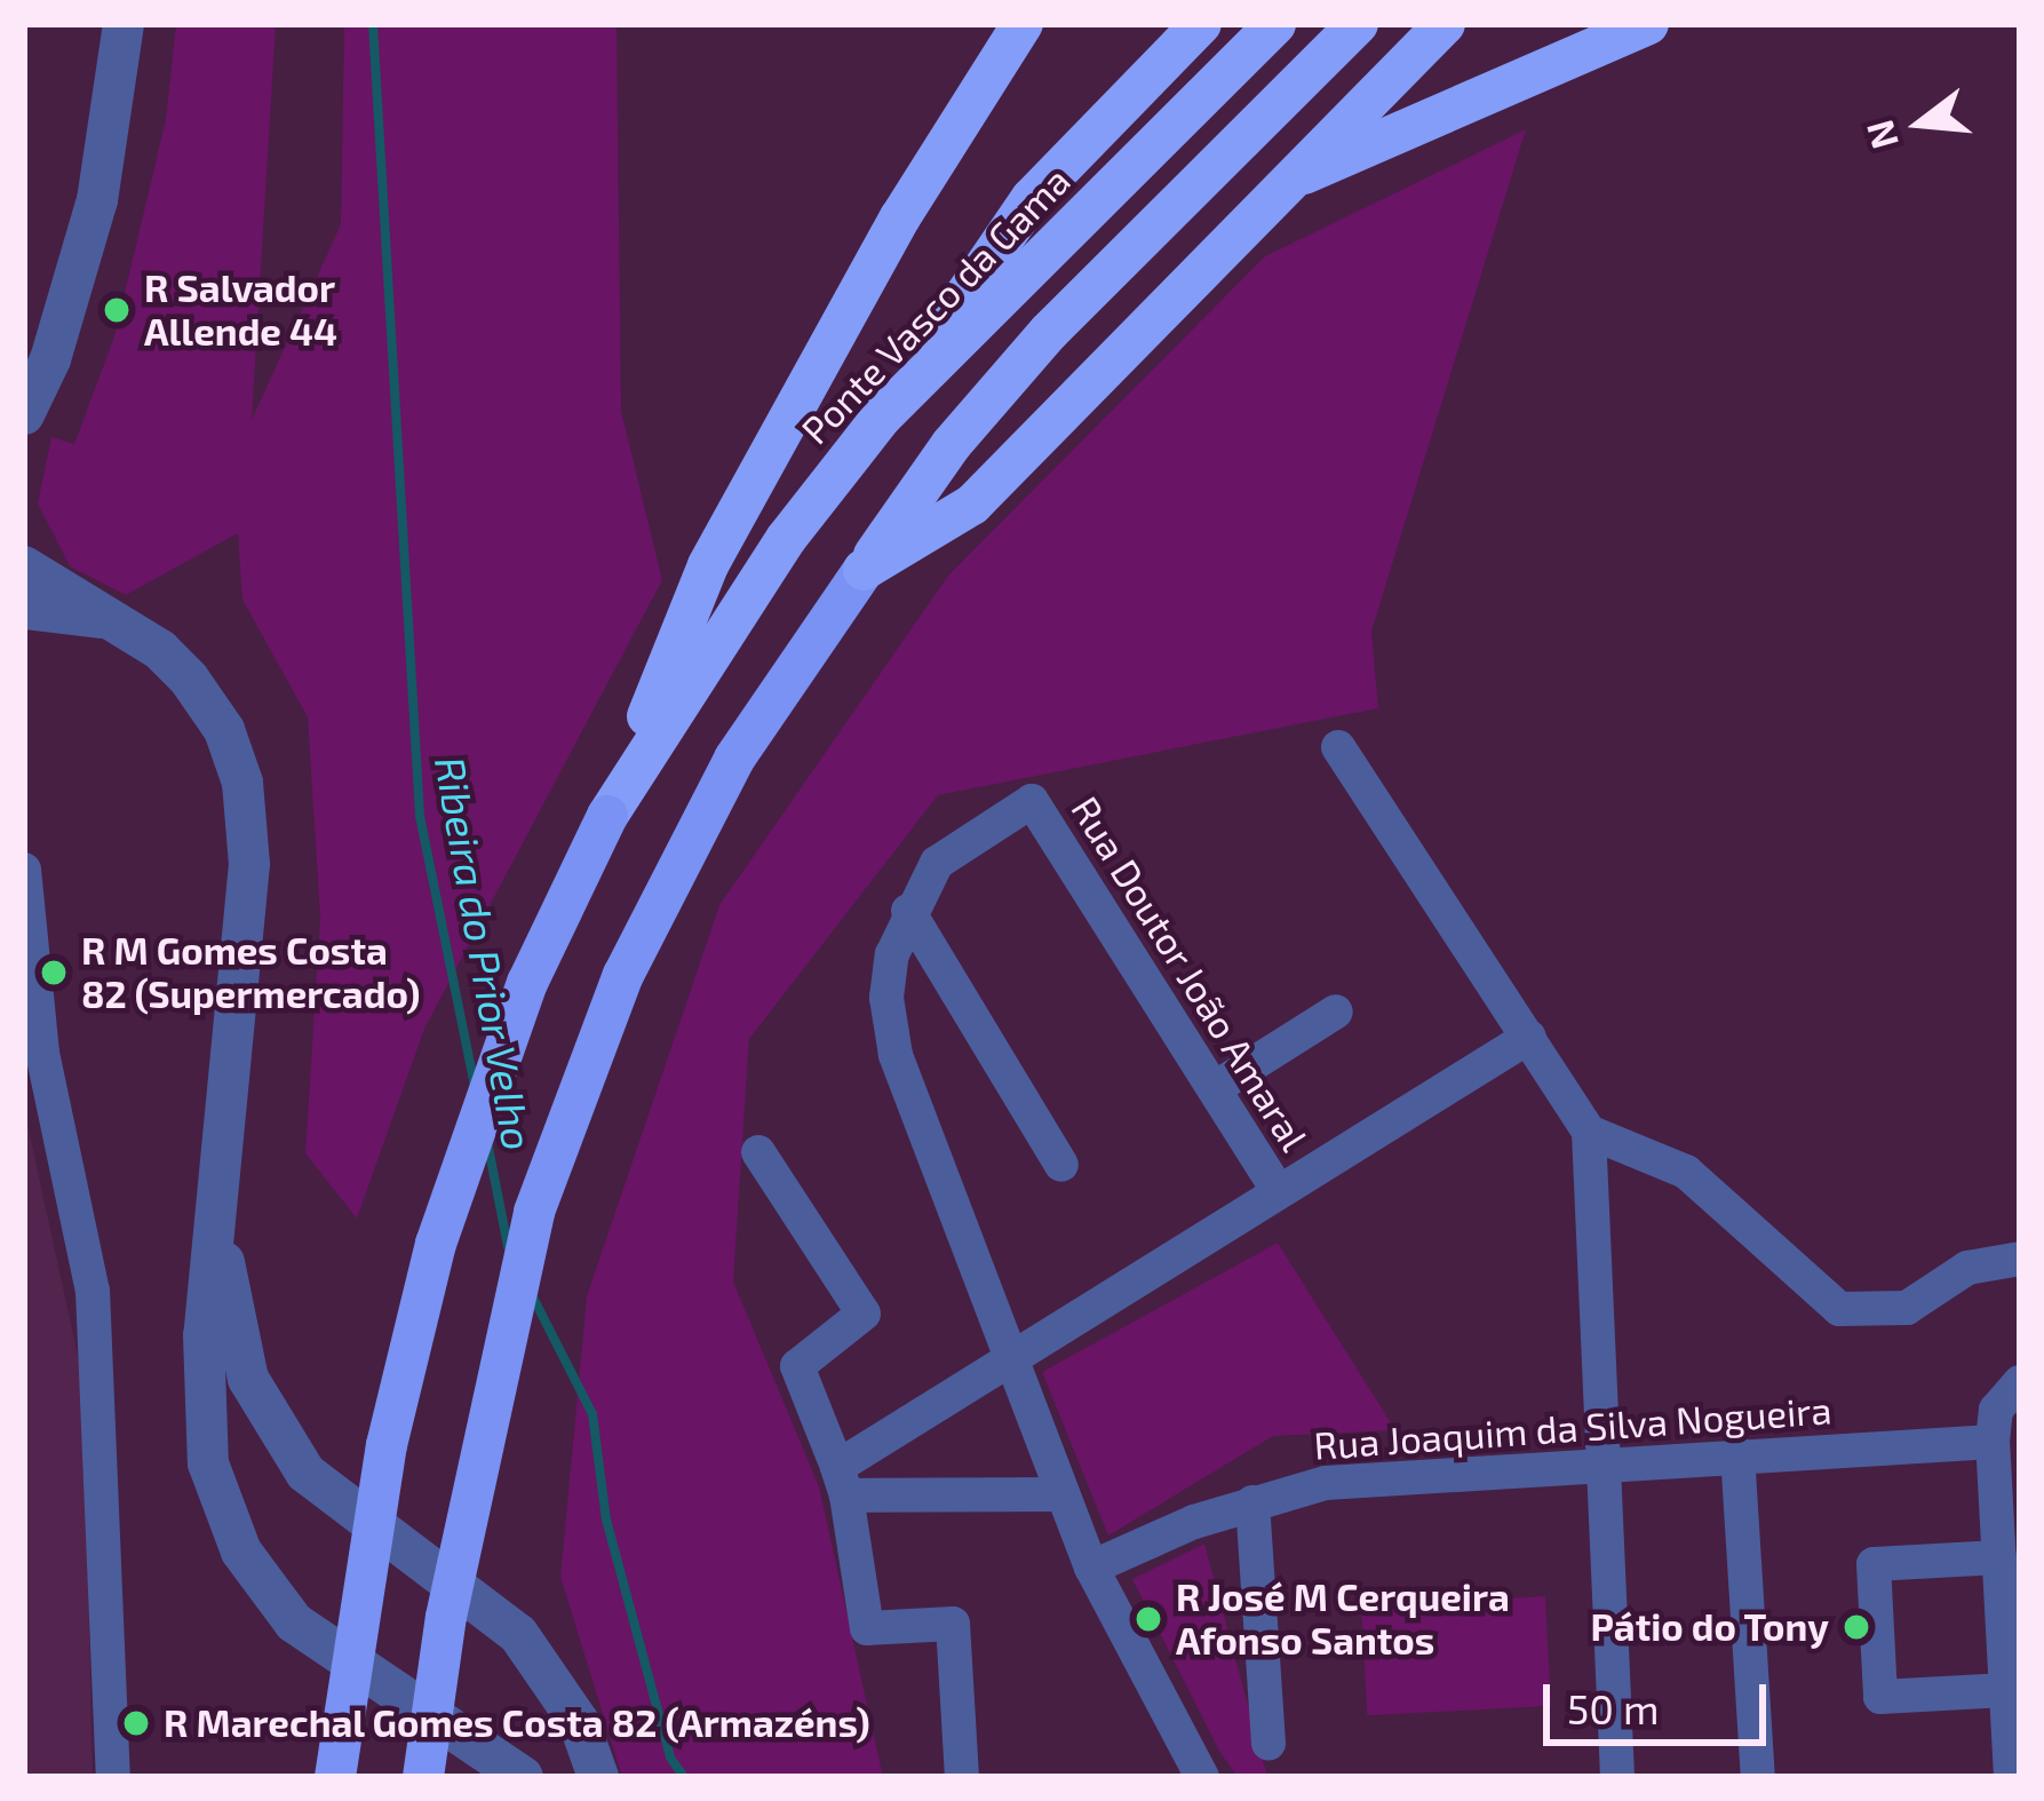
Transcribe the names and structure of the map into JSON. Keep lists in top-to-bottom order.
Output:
{
  "streets": {
    "highway": ["Ponte Vasco da Gama"],
    "street": ["Rua Doutor João Amaral", "Rua Joaquim da Silva Nogueira"]
  },
  "water": ["Ribeira do Prior Velho"],
  "places": [
    "R Salvador Allende 44",
    "R M Gomes Costa 82 (Supermercado)",
    "R José M Cerqueira Afonso Santos",
    "Pátio do Tony",
    "R Marechal Gomes Costa 82 (Armazéns)"
  ],
  "scale_bar": "50 m",
  "north": "left"
}
